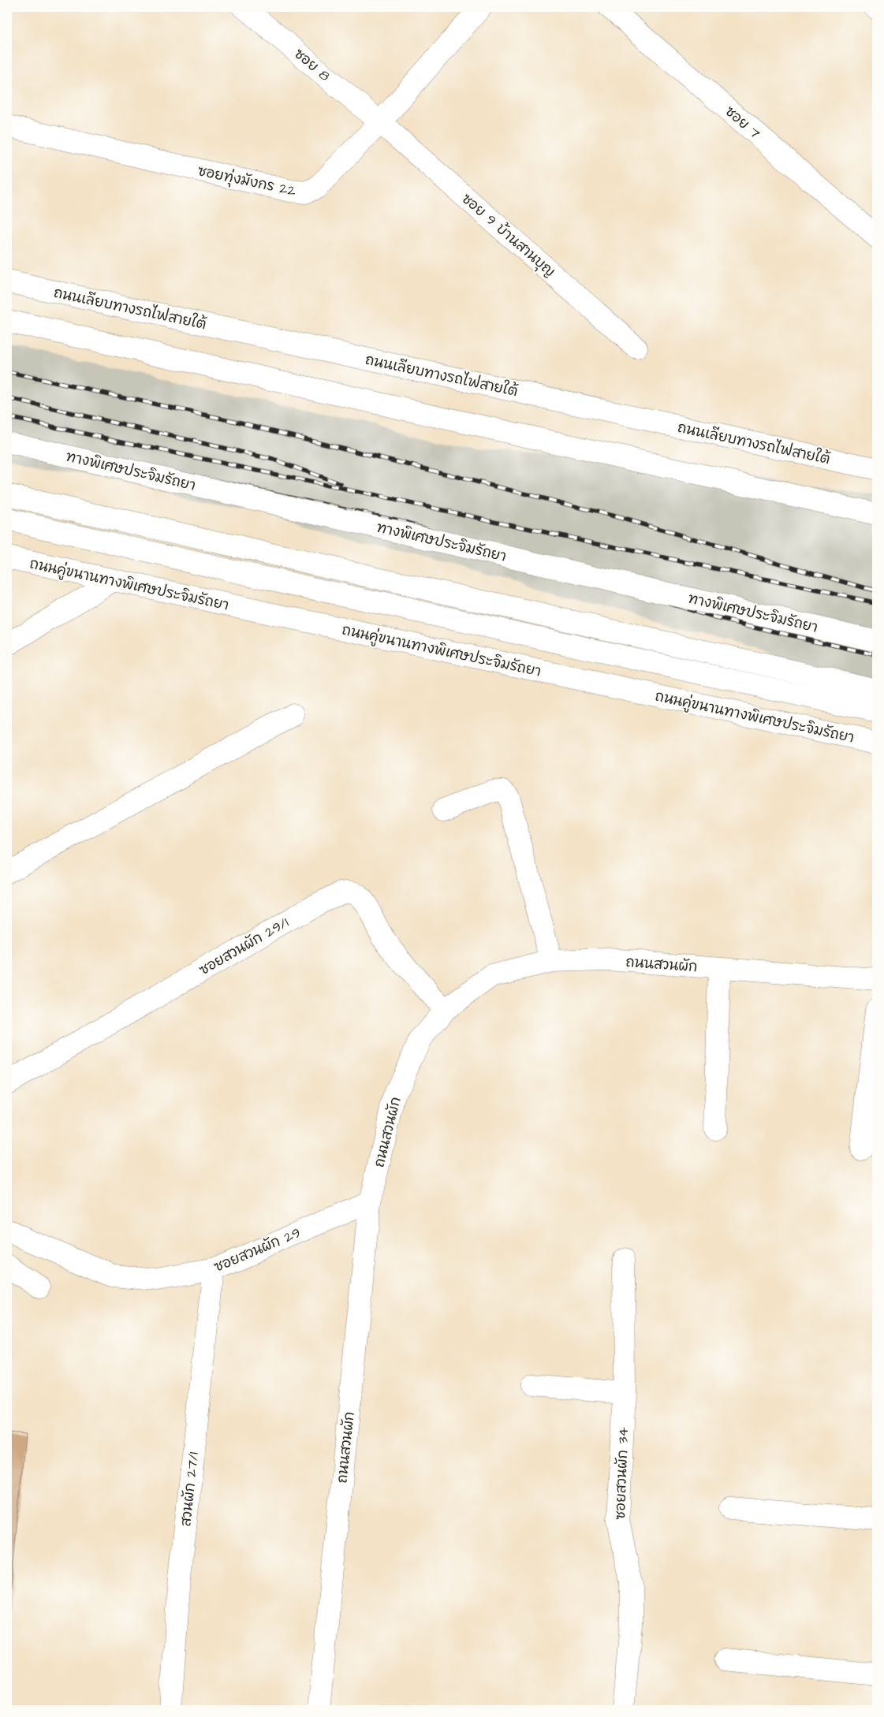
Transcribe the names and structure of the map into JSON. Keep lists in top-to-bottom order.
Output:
{
  "streets": {
    "main road": [
      "ซอย 8",
      "ซอย 7",
      "ซอยทุ่งมังกร 22",
      "ซอย 9 บ้านสานบุญ",
      "ถนนเลียบทางรถไฟสายใต้",
      "ทางพิเศษประจิมรัถยา",
      "ถนนคู่ขนานทางพิเศษประจิมรัถยา",
      "ซอยสวนผัก 29/1",
      "ถนนสวนผัก",
      "ซอยสวนผัก 29",
      "ซอยสวนผัก 34",
      "สวนผัก 27/1"
    ]
  },
  "crossings": [
    ["ซอย 8", "ซอยทุ่งมังกร 22"],
    ["ซอย 8", "ซอย 9 บ้านสานบุญ"],
    ["ซอยทุ่งมังกร 22", "ซอย 9 บ้านสานบุญ"],
    ["ซอยสวนผัก 29/1", "ถนนสวนผัก"],
    ["ถนนสวนผัก", "ซอยสวนผัก 29"],
    ["ซอยสวนผัก 29", "สวนผัก 27/1"]
  ]
}
